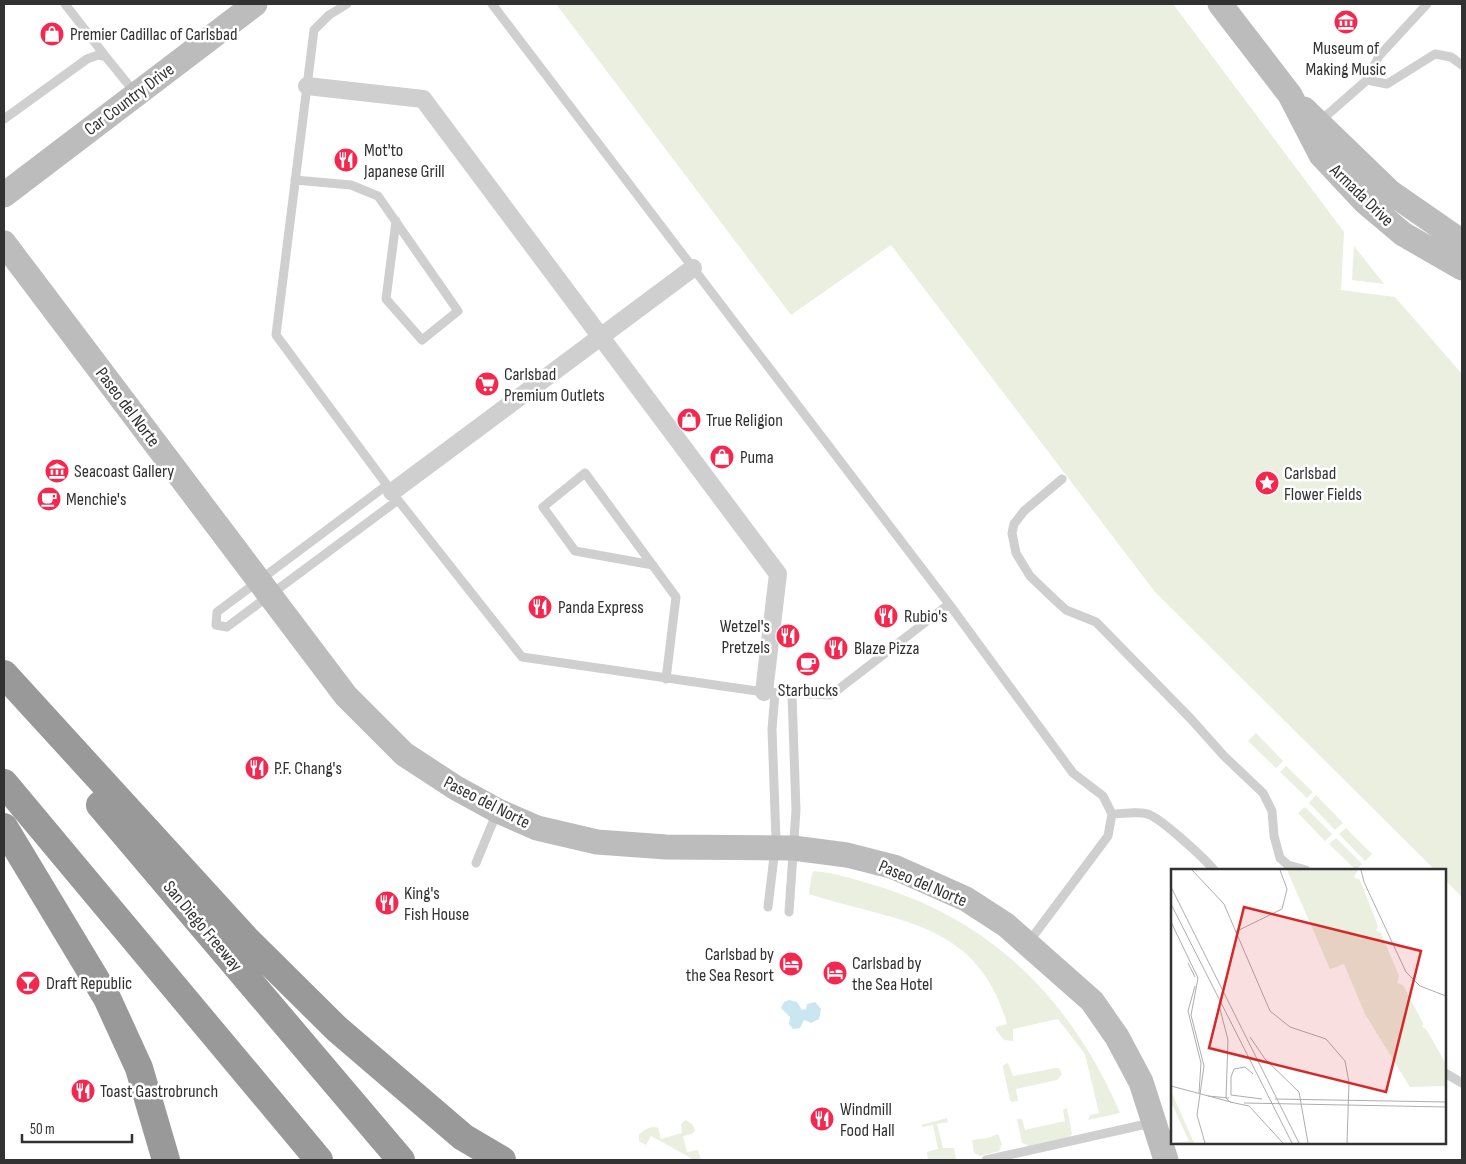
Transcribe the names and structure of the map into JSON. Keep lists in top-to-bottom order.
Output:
{
  "streets": {
    "highway": ["San Diego Freeway"],
    "main road": ["Car Country Drive", "Armada Drive", "Paseo del Norte"]
  },
  "places": {
    "museum": ["Museum of Making Music", "Seacoast Gallery"],
    "shop": ["Premier Cadillac of Carlsbad", "True Religion", "Puma"],
    "restaurant": [
      "Mot'to Japanese Grill",
      "Panda Express",
      "Rubio's",
      "Wetzel's Pretzels",
      "Blaze Pizza",
      "P.F. Chang's",
      "King's Fish House",
      "Toast Gastrobrunch",
      "Windmill Food Hall"
    ],
    "supermarket": ["Carlsbad Premium Outlets"],
    "place": ["Carlsbad Flower Fields"],
    "cafe": ["Menchie's", "Starbucks"],
    "hotel": ["Carlsbad by the Sea Resort", "Carlsbad by the Sea Hotel"],
    "bar": ["Draft Republic"]
  },
  "scale_bar": "50 m"
}
